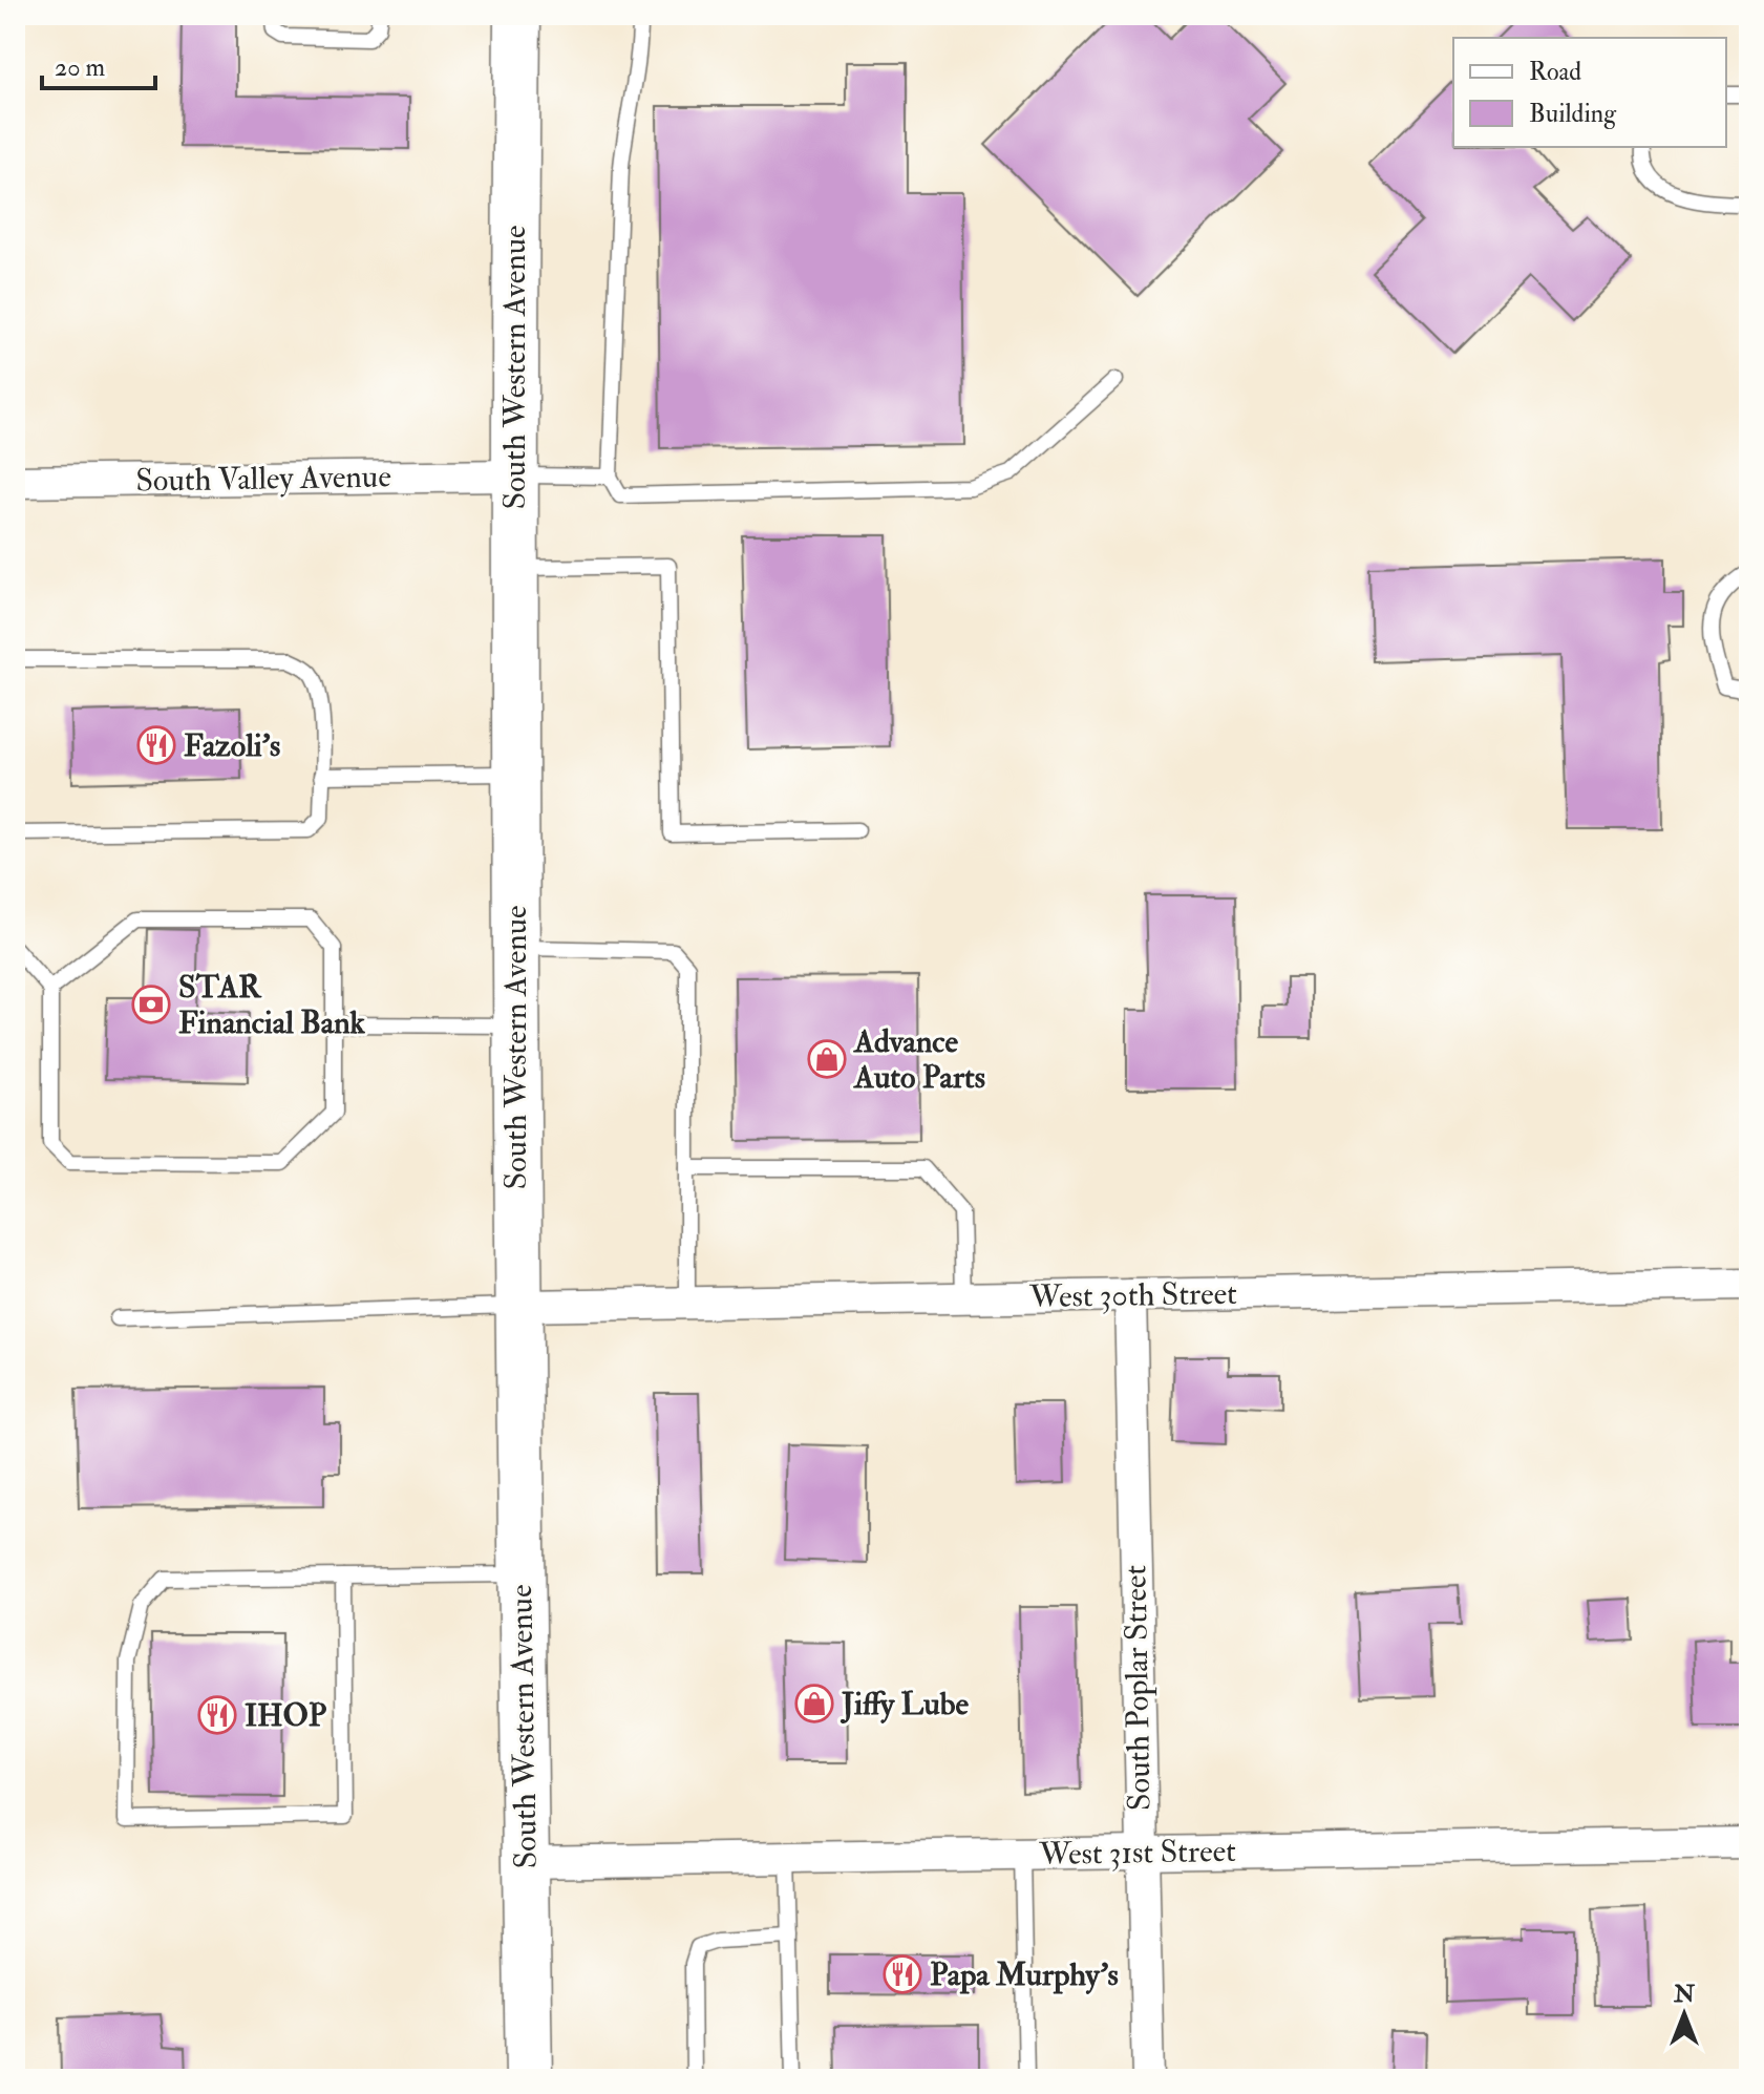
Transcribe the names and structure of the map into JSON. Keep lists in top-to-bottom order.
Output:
{
  "streets": {
    "highway": ["South Western Avenue"],
    "street": [
      "South Valley Avenue",
      "West 30th Street",
      "South Poplar Street",
      "West 31st Street"
    ]
  },
  "crossings": [
    ["South Western Avenue", "South Valley Avenue"],
    ["South Western Avenue", "West 30th Street"],
    ["South Western Avenue", "West 31st Street"],
    ["West 30th Street", "South Poplar Street"],
    ["South Poplar Street", "West 31st Street"]
  ],
  "places": {
    "restaurant": ["Fazoli's", "IHOP", "Papa Murphy's"],
    "bank": ["STAR Financial Bank"],
    "shop": ["Advance Auto Parts", "Jiffy Lube"]
  },
  "legend": ["Road", "Building"],
  "scale_bar": "20 m",
  "north": "top"
}
